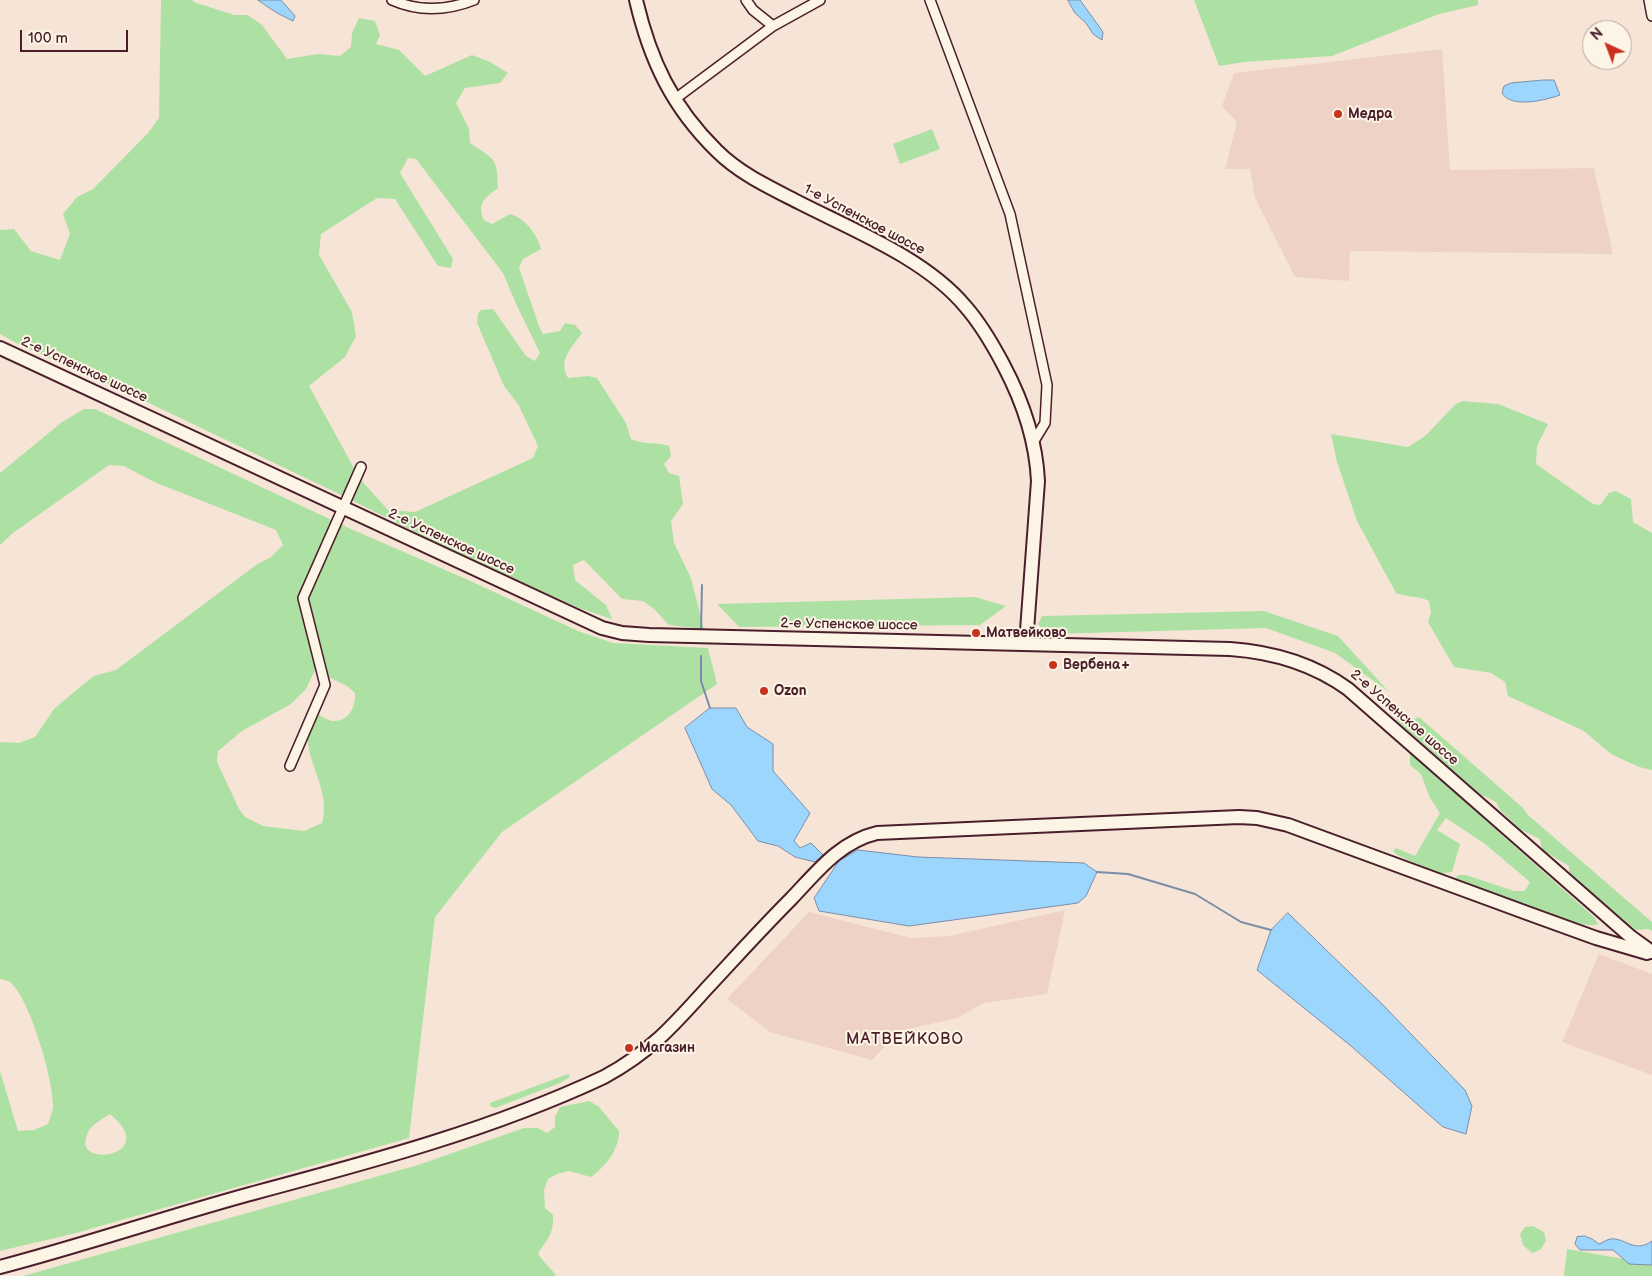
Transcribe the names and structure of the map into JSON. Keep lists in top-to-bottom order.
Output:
{
  "streets": {
    "main road": ["1-е Успенское шоссе", "2-е Успенское шоссе"]
  },
  "crossings": [
    ["1-е Успенское шоссе", "2-е Успенское шоссе"]
  ],
  "districts": ["МАТВЕЙКОВО"],
  "places": [
    "Медра",
    "Матвейково",
    "Вербена+",
    "Ozon",
    "Магазин"
  ],
  "scale_bar": "100 m",
  "north": "top left"
}
